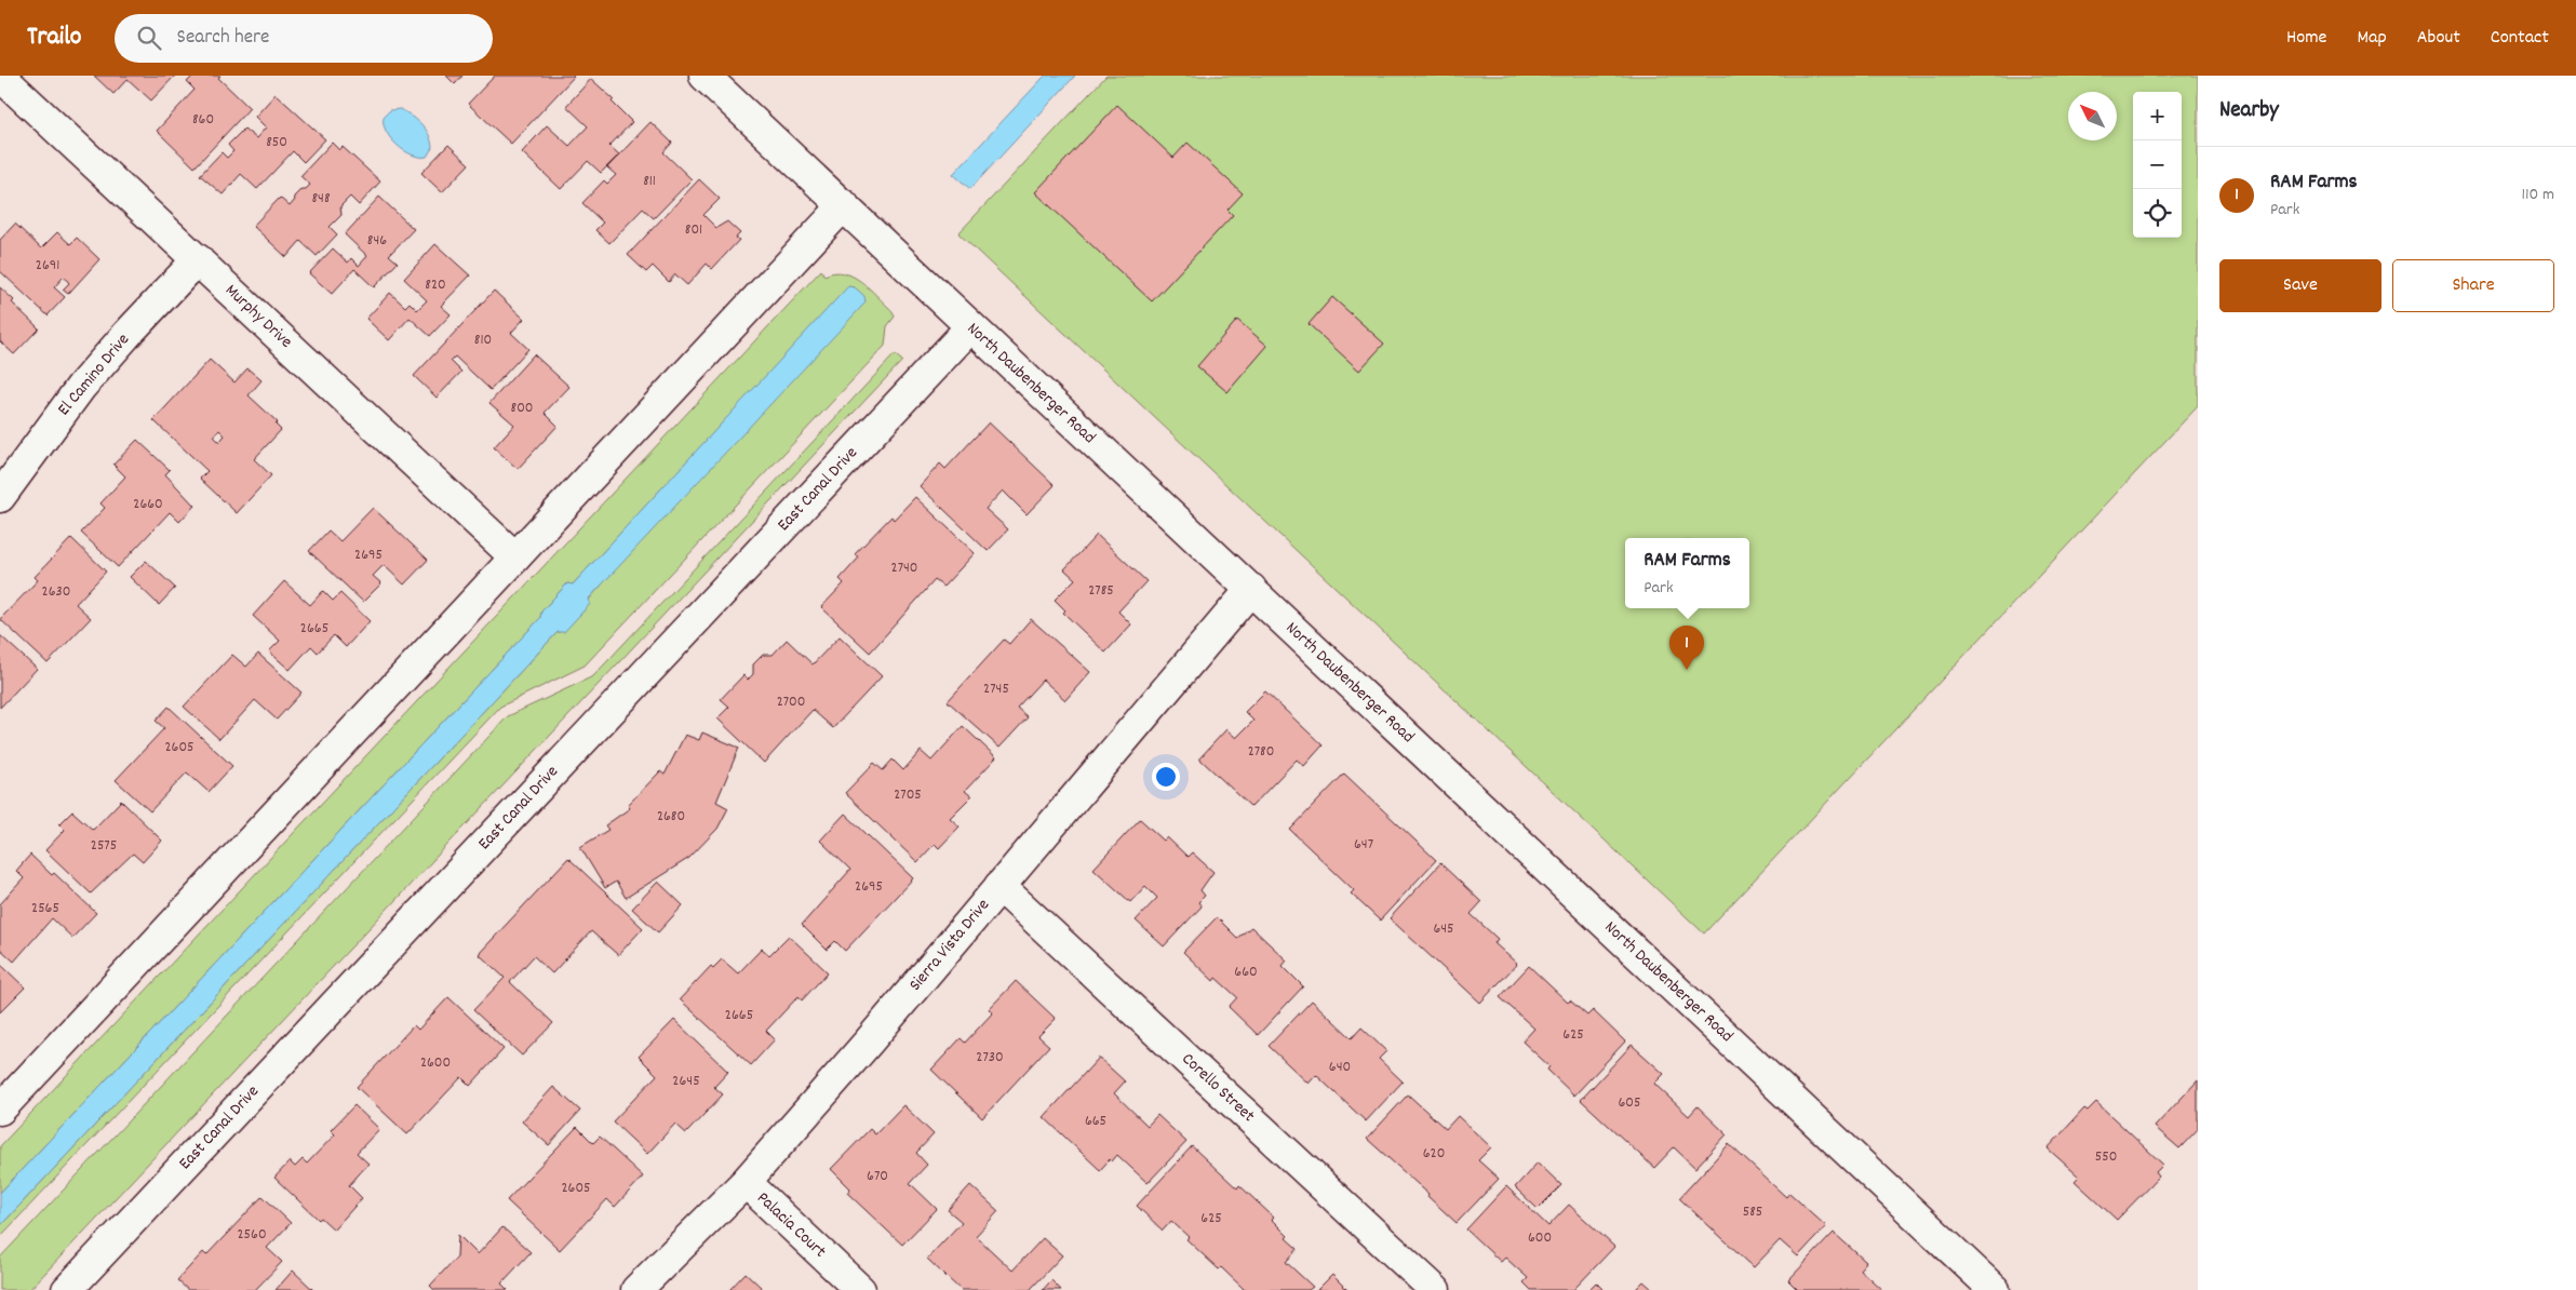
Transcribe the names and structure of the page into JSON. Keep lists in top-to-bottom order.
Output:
{
  "streets": {
    "street": [
      "Murphy Drive",
      "El Camino Drive",
      "North Daubenberger Road",
      "East Canal Drive",
      "Sierra Vista Drive",
      "Corello Street",
      "Palacia Court"
    ]
  },
  "crossings": [
    ["Murphy Drive", "El Camino Drive"],
    ["North Daubenberger Road", "East Canal Drive"],
    ["North Daubenberger Road", "Sierra Vista Drive"],
    ["Sierra Vista Drive", "Corello Street"],
    ["Sierra Vista Drive", "Palacia Court"]
  ],
  "house_numbers": [
    "860",
    "850",
    "811",
    "848",
    "801",
    "846",
    "2691",
    "820",
    "810",
    "800",
    "2660",
    "2695",
    "2740",
    "2785",
    "2630",
    "2665",
    "2745",
    "2700",
    "2605",
    "2780",
    "2705",
    "2680",
    "647",
    "2575",
    "2695",
    "2565",
    "645",
    "660",
    "2665",
    "625",
    "2730",
    "2600",
    "640",
    "2645",
    "605",
    "665",
    "620",
    "550",
    "670",
    "2605",
    "585",
    "625",
    "2560",
    "600"
  ],
  "north": "top left",
  "page": {
    "header": "Trailo",
    "search": "Search here",
    "nav": [
      "Home",
      "Map",
      "About",
      "Contact"
    ],
    "heading": "Nearby",
    "map_buttons": ["+", "−"],
    "list": [
      {
        "mark": "1",
        "name": "RAM Farms",
        "note": "Park",
        "value": "110 m"
      }
    ],
    "buttons": ["Save", "Share"],
    "popup": ["RAM Farms", "Park"],
    "pins": "1"
  }
}
